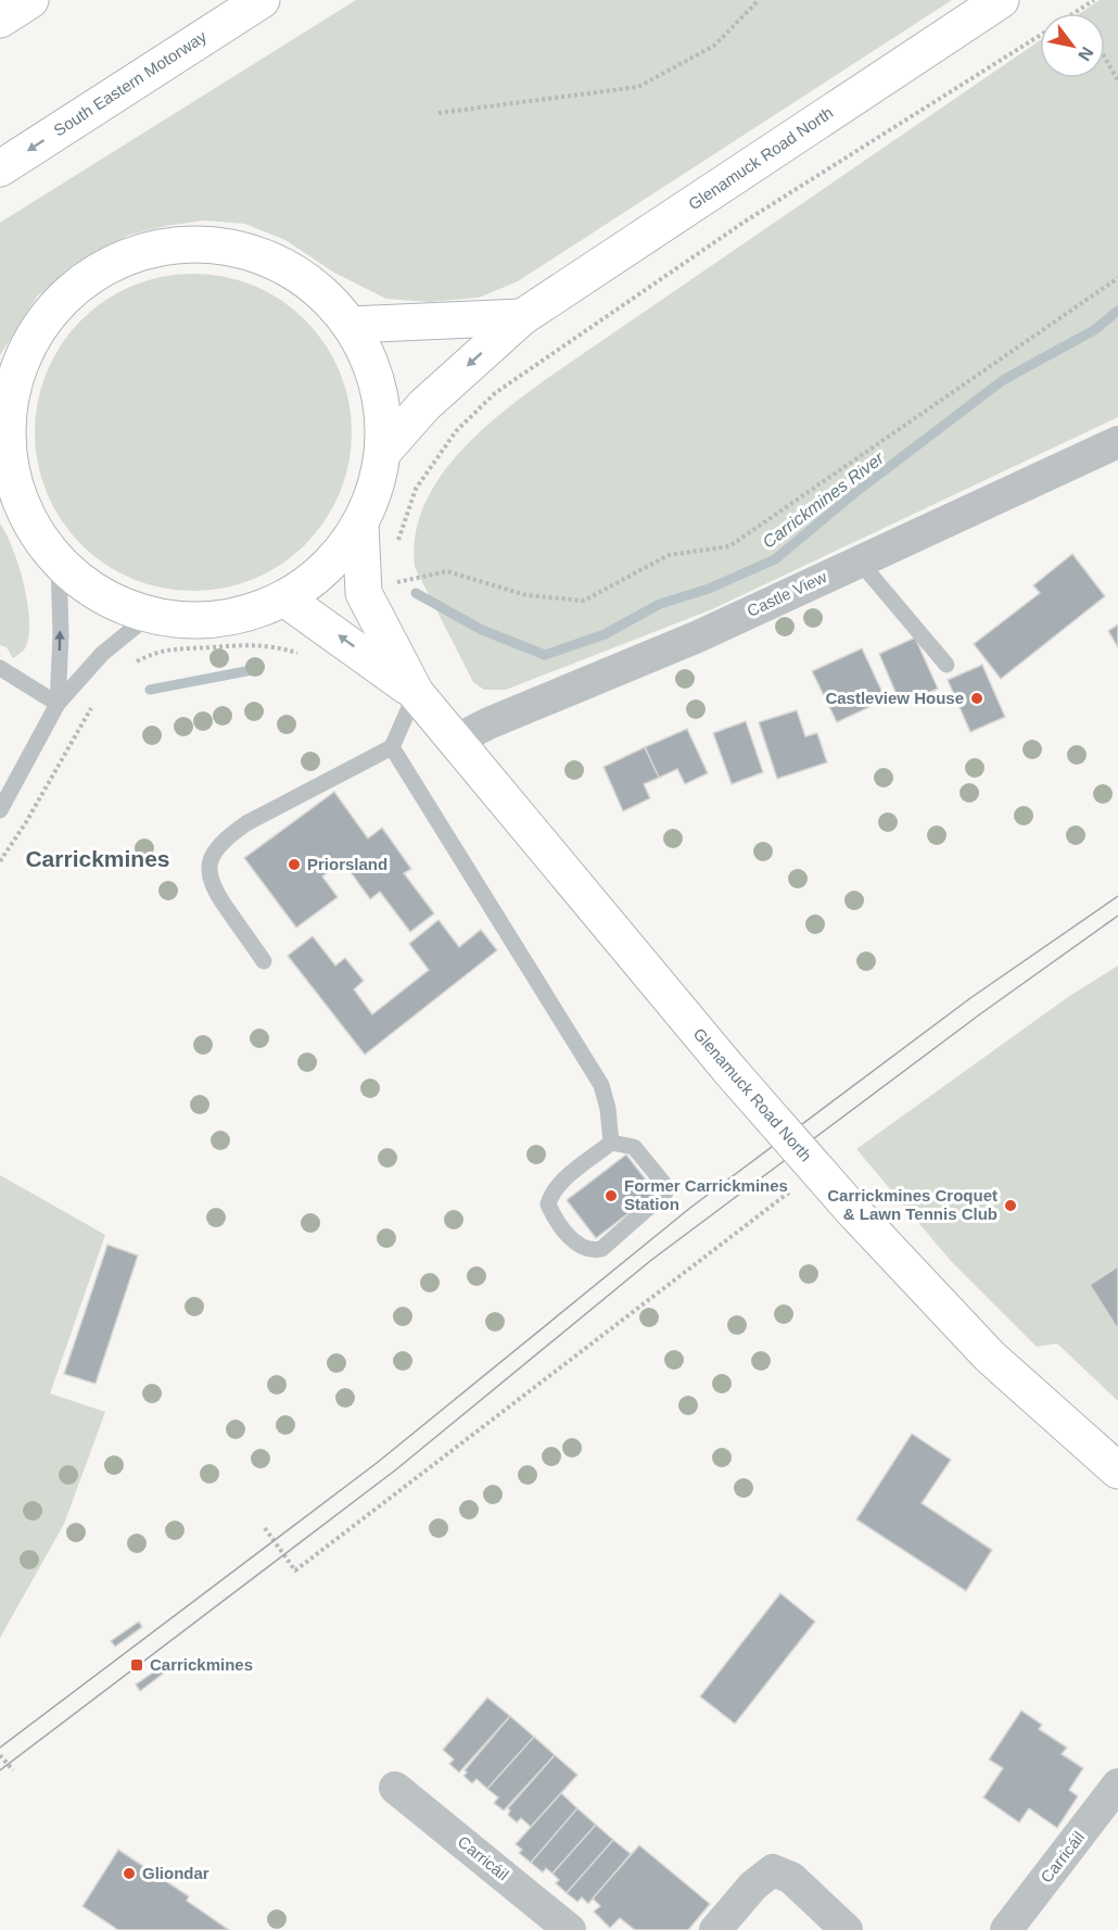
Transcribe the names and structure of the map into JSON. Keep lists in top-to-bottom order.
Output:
{
  "streets": {
    "main road": ["South Eastern Motorway", "Glenamuck Road North"],
    "street": ["Castle View", "Carricáil"]
  },
  "crossings": [
    ["Glenamuck Road North", "Castle View"]
  ],
  "one_way": ["South Eastern Motorway"],
  "districts": ["Carrickmines"],
  "water": ["Carrickmines River"],
  "places": {
    "other": [
      "Castleview House",
      "Priorsland",
      "Former Carrickmines Station",
      "Carrickmines Croquet & Lawn Tennis Club",
      "Gliondar"
    ],
    "transit": ["Carrickmines"]
  },
  "north": "bottom right"
}
